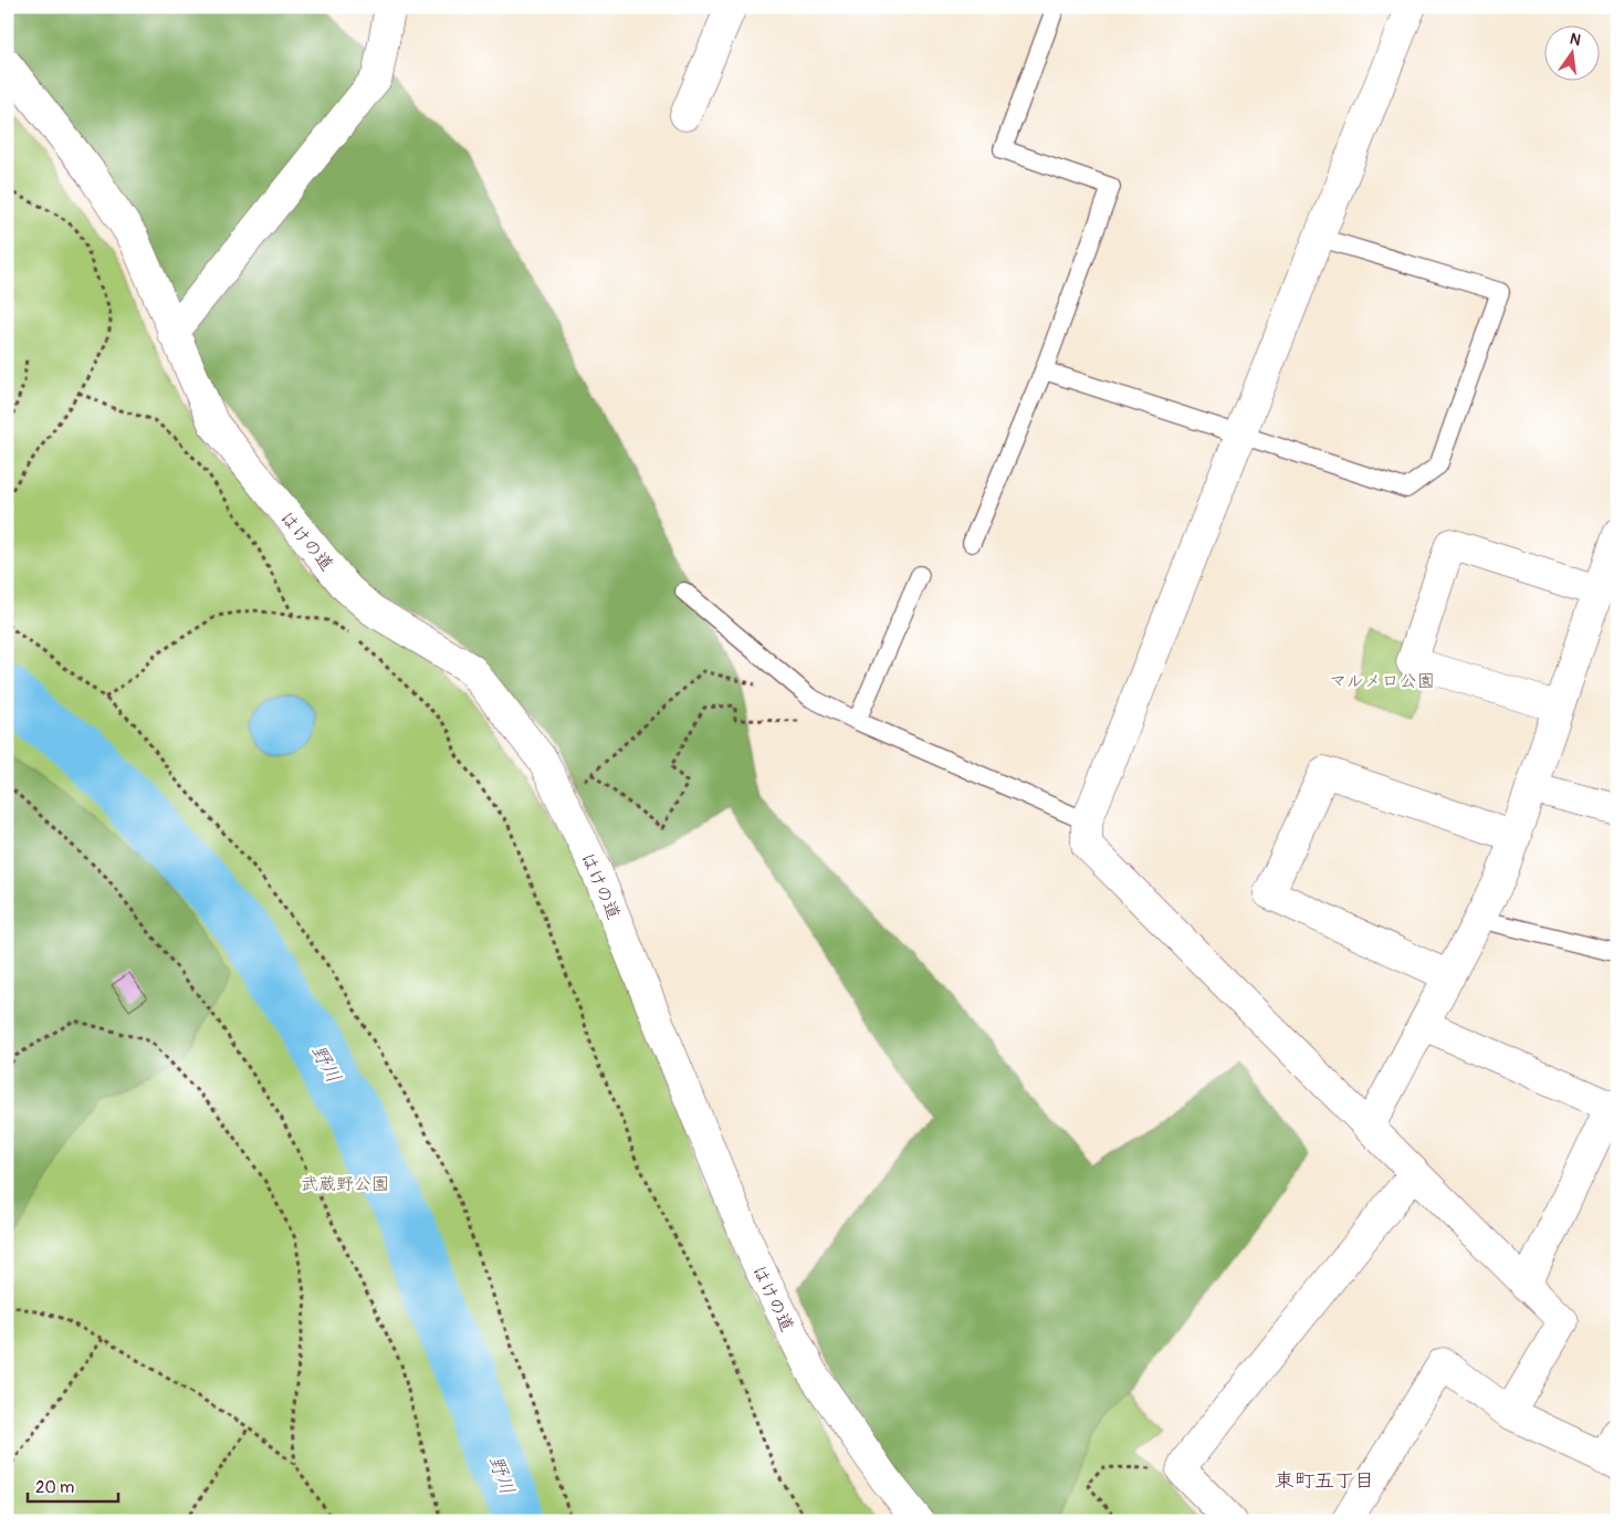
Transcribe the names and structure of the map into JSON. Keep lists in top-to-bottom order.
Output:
{
  "streets": {
    "street": ["はけの道"]
  },
  "districts": ["東町五丁目"],
  "water": ["野川"],
  "parks": ["マルメロ公園", "武蔵野公園"],
  "scale_bar": "20 m",
  "north": "top"
}
